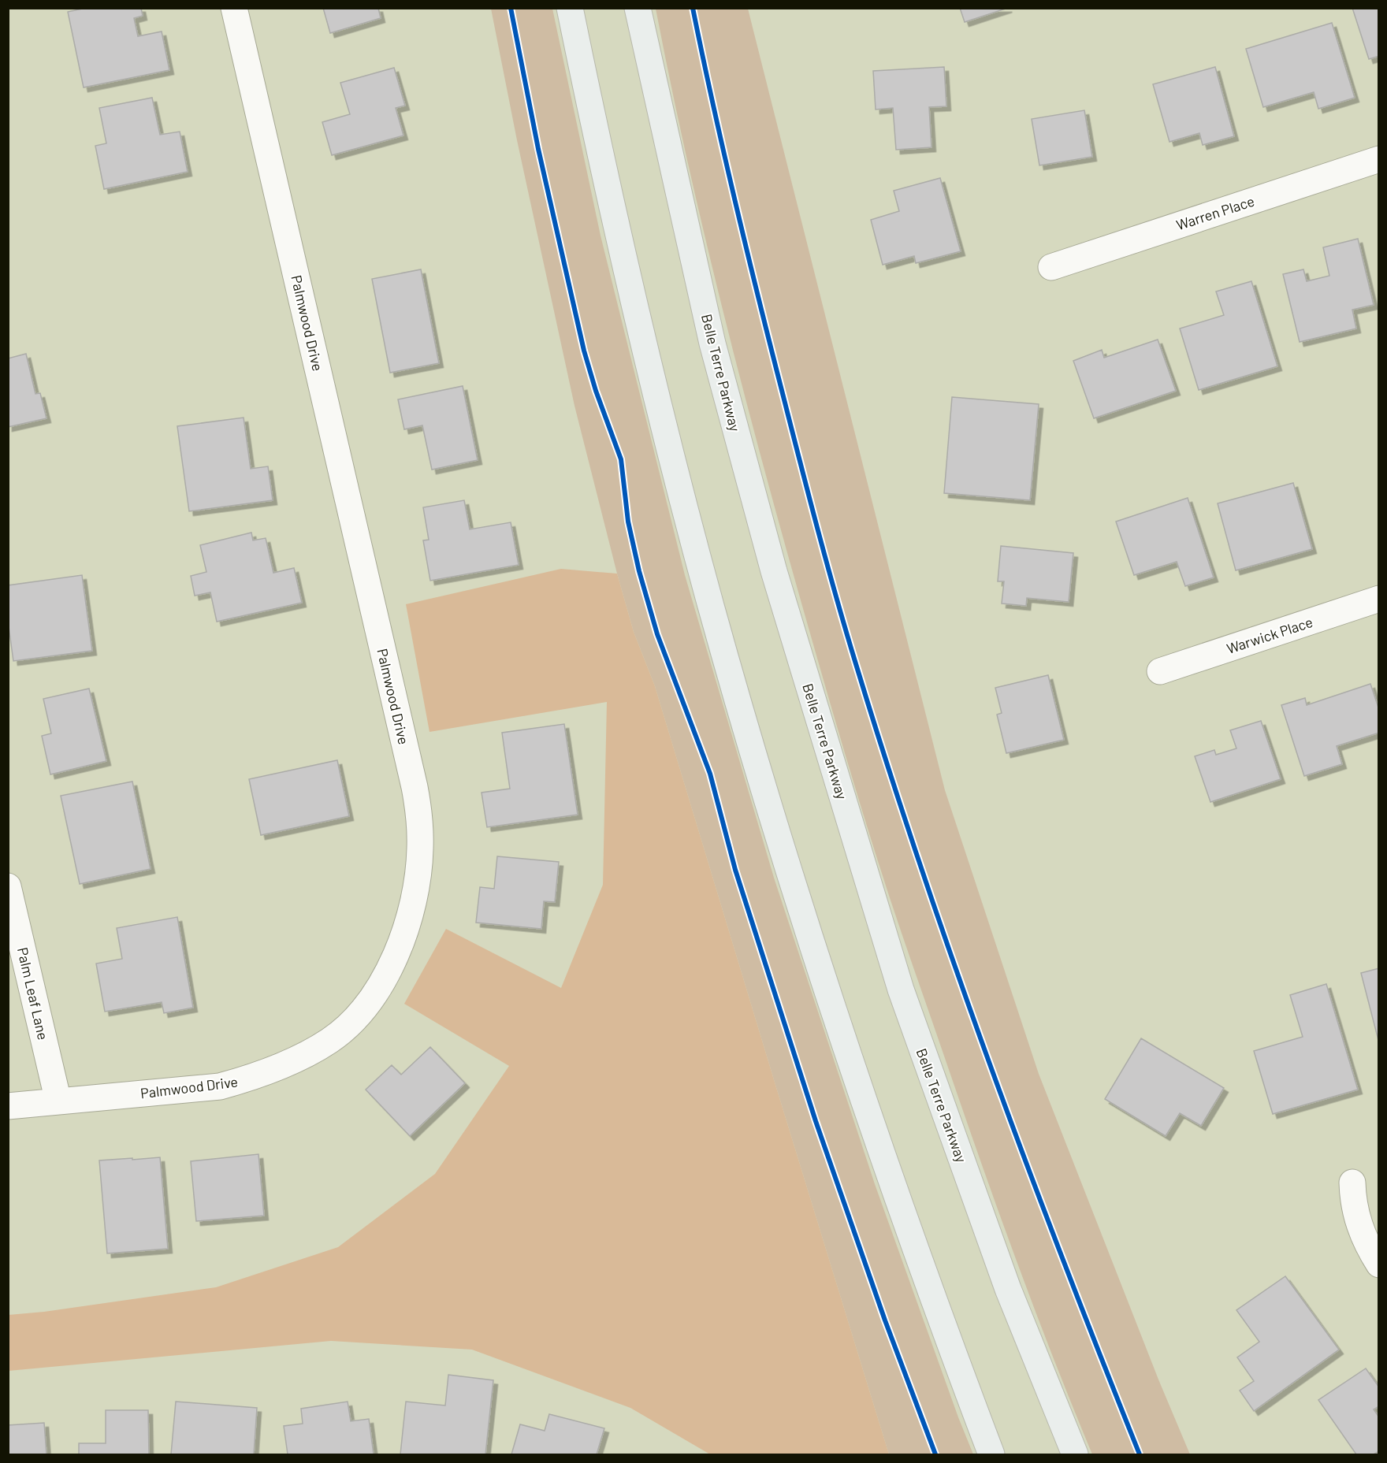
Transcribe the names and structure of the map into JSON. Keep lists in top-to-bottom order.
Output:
{
  "streets": {
    "main road": ["Belle Terre Parkway"],
    "street": [
      "Warren Place",
      "Palmwood Drive",
      "Warwick Place",
      "Palm Leaf Lane"
    ]
  },
  "crossings": [
    ["Palmwood Drive", "Palm Leaf Lane"]
  ]
}
